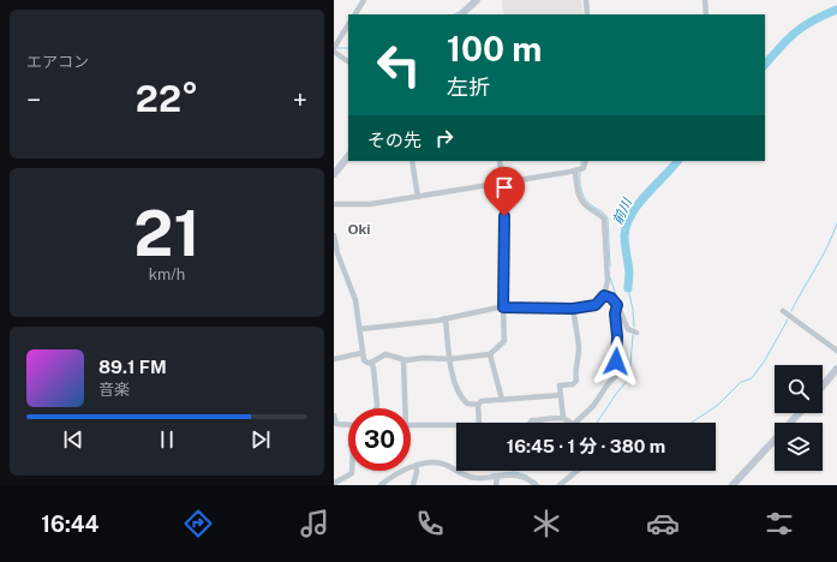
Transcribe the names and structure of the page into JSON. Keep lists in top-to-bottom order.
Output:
{
  "districts": ["Oki"],
  "water": ["前川"],
  "page": {
    "tile": [
      "エアコン",
      ["21", "km/h"]
    ],
    "turn": ["100 m", "左折"],
    "heat": ["−", "22°", "+"],
    "then": "その先",
    "song": ["89.1 FM", "音楽"],
    "limit": "30",
    "trip": "16:45 · 1 分 · 380 m",
    "tabs": "16:44"
  }
}
